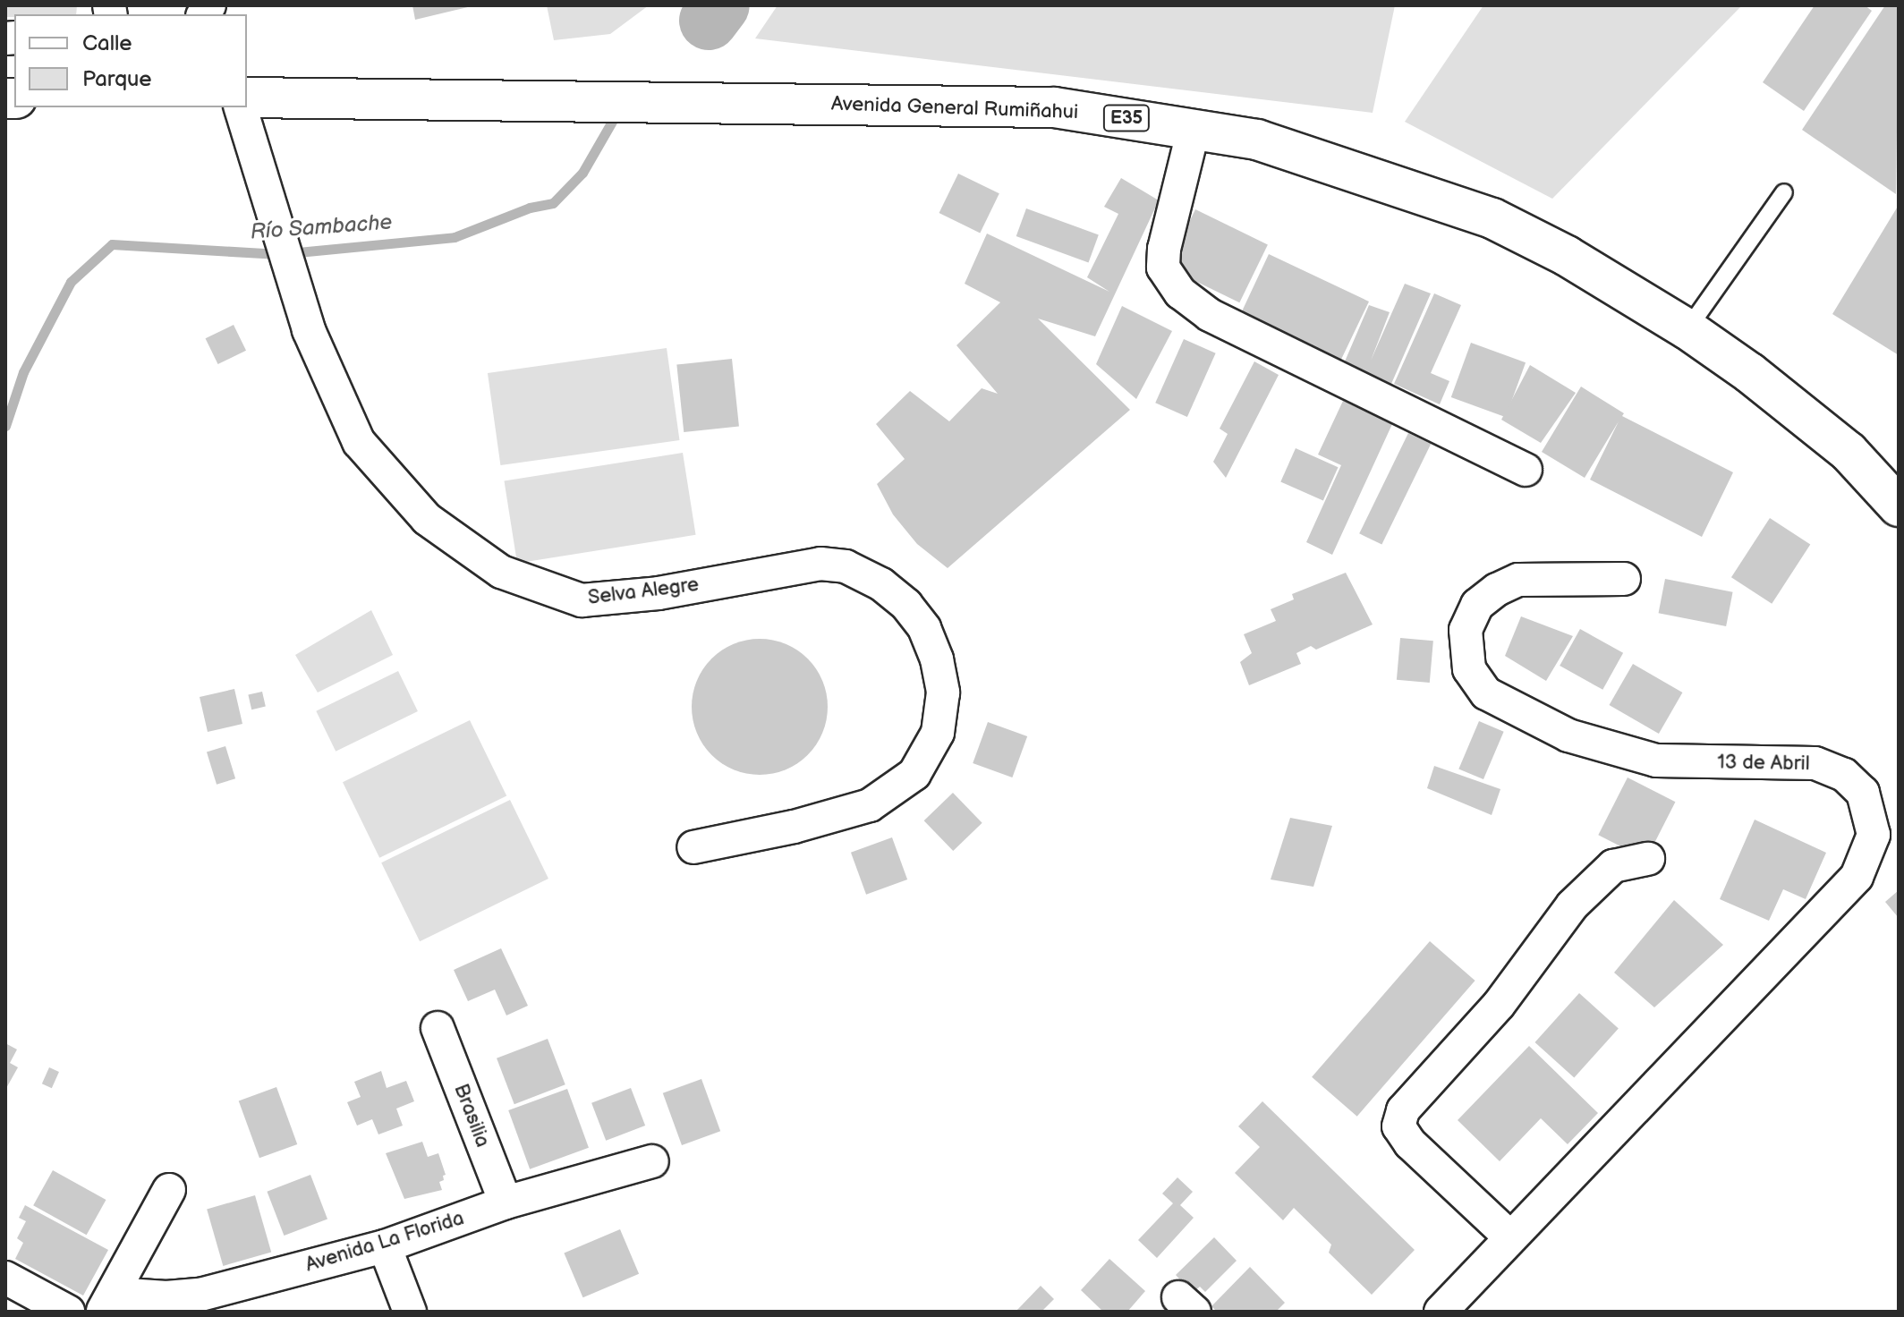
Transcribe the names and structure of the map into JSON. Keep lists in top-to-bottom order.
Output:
{
  "streets": {
    "highway": ["Avenida General Rumiñahui", "E35"],
    "street": [
      "Selva Alegre",
      "13 de Abril",
      "Brasilia",
      "Avenida La Florida"
    ]
  },
  "crossings": [
    ["Brasilia", "Avenida La Florida"]
  ],
  "water": ["Río Sambache"],
  "legend": ["Calle", "Parque"]
}
